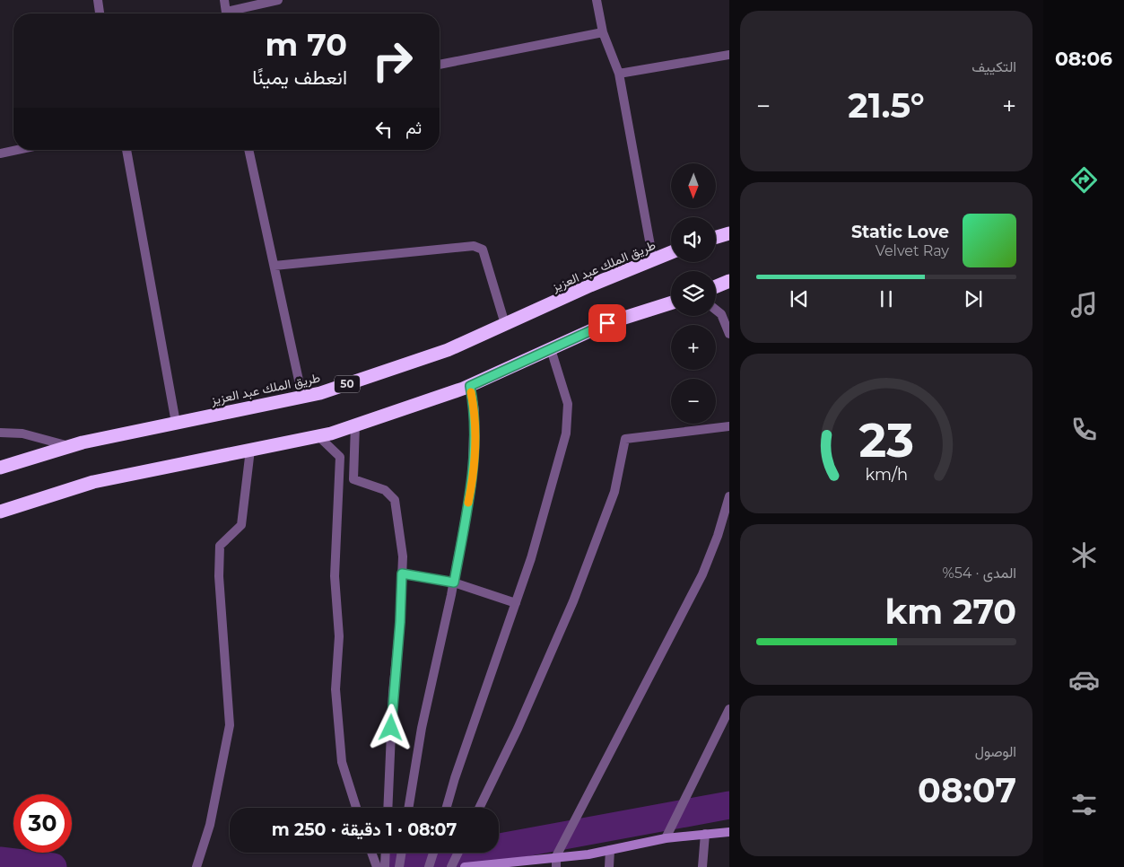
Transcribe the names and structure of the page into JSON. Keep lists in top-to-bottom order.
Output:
{
  "streets": {
    "highway": ["طريق الملك عبد العزيز", "50"]
  },
  "north": "bottom",
  "page": {
    "tabs": "08:06",
    "tile": [
      "التكييف",
      ["المدى · 54%", "270 km"],
      ["الوصول", "08:07"]
    ],
    "turn": ["70 m", "انعطف يمينًا"],
    "heat": ["−", "21.5°", "+"],
    "then": "ثم",
    "map_buttons": ["+", "−"],
    "song": ["Static Love", "Velvet Ray"],
    "limit": "30",
    "trip": "08:07 · 1 دقيقة · 250 m",
    "gauge": ["23", "km/h"]
  }
}
